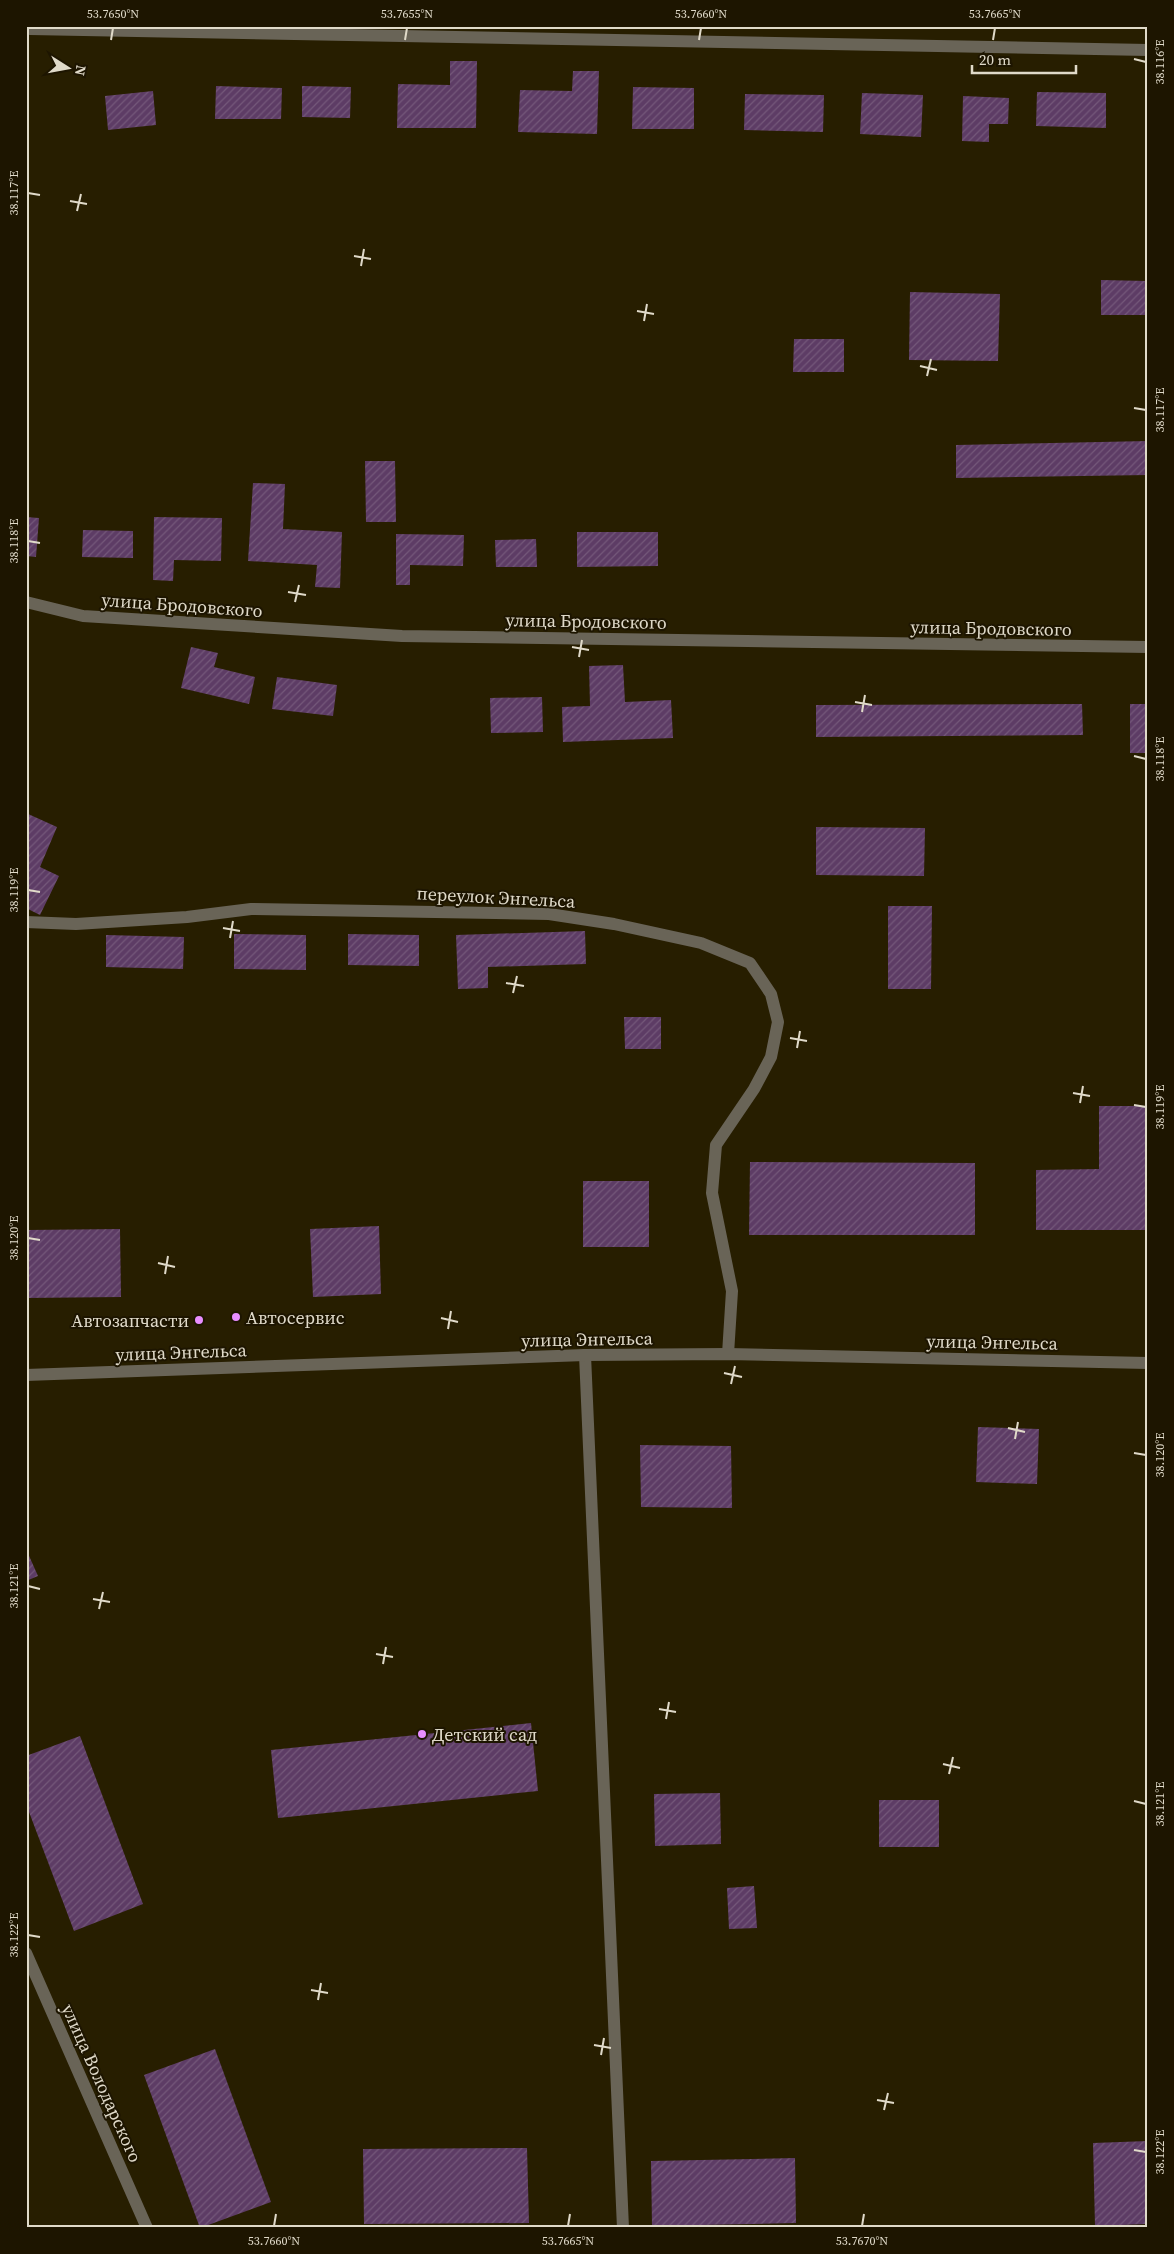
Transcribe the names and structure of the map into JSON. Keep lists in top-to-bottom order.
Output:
{
  "streets": {
    "street": [
      "улица Бродовского",
      "переулок Энгельса",
      "улица Энгельса",
      "улица Володарского"
    ]
  },
  "crossings": [
    ["переулок Энгельса", "улица Энгельса"]
  ],
  "places": ["Автосервис", "Автозапчасти", "Детский сад"],
  "scale_bar": "20 m",
  "north": "right",
  "coordinates": [
    "53.7650°N",
    "53.7655°N",
    "53.7660°N",
    "53.7665°N",
    "38.116°E",
    "38.117°E",
    "38.118°E",
    "38.119°E",
    "38.120°E",
    "38.121°E",
    "38.122°E",
    "53.7670°N"
  ]
}
